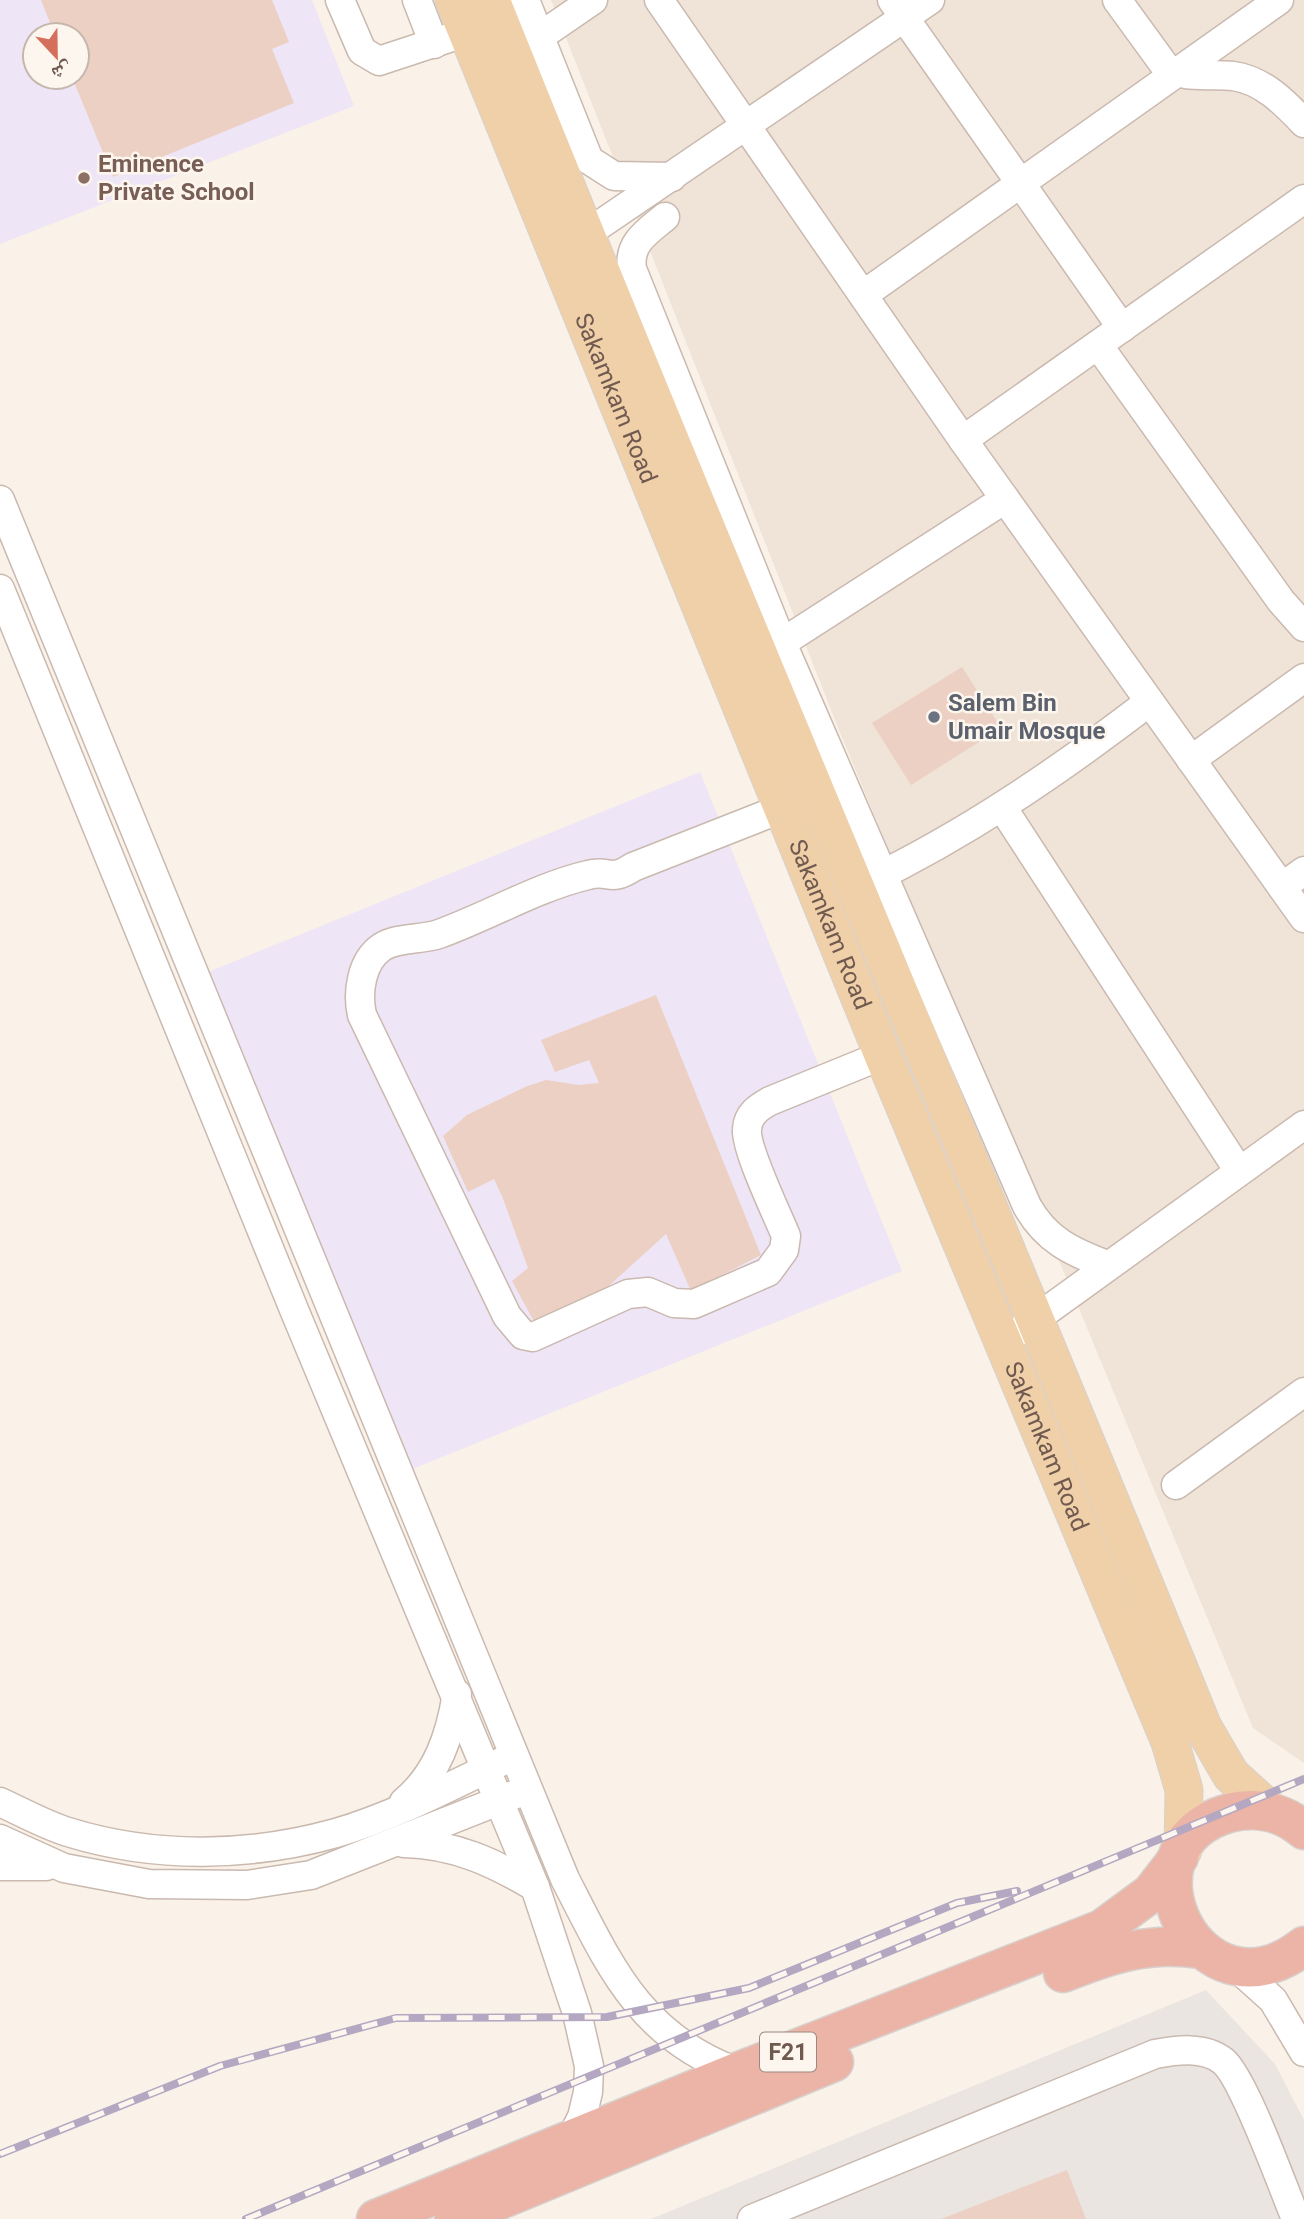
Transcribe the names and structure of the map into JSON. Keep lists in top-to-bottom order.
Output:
{
  "streets": {
    "highway": ["F21"],
    "main road": ["Sakamkam Road"]
  },
  "crossings": [
    ["Sakamkam Road", "F21"]
  ],
  "places": ["Eminence Private School", "Salem Bin Umair Mosque"],
  "north": "bottom"
}
